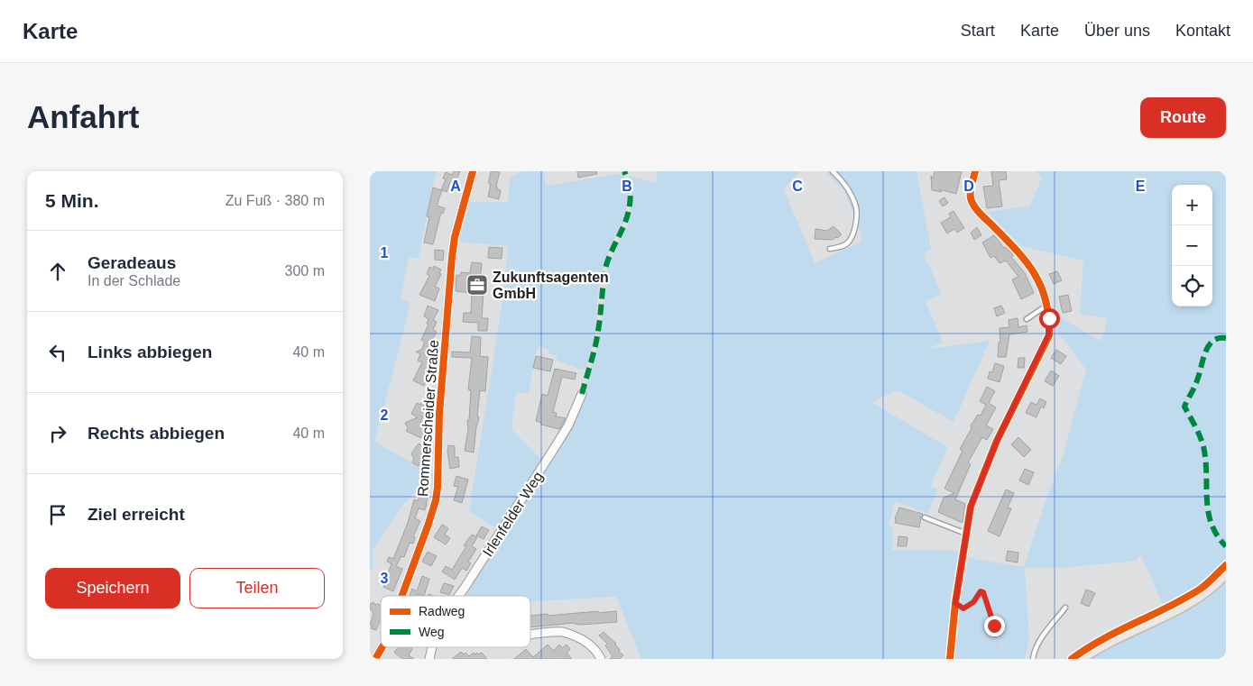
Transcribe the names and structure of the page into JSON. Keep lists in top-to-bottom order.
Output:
{
  "streets": {
    "street": ["Rommerscheider Straße", "Irlenfelder Weg"]
  },
  "places": {
    "office": ["Zukunftsagenten GmbH"]
  },
  "legend": ["Radweg", "Weg"],
  "page": {
    "header": "Karte",
    "nav": [
      "Start",
      "Karte",
      "Über uns",
      "Kontakt"
    ],
    "buttons": [
      "Route",
      ["Speichern", "Teilen"]
    ],
    "title": "Anfahrt",
    "heading": ["5 Min.", "Zu Fuß · 380 m"],
    "map_buttons": ["+", "−"],
    "list": [
      ["Geradeaus", "In der Schlade", "300 m"],
      ["Links abbiegen", "40 m"],
      ["Rechts abbiegen", "40 m"],
      "Ziel erreicht"
    ]
  },
  "grid": {
    "columns": [
      "A",
      "B",
      "C",
      "D",
      "E"
    ],
    "rows": ["1", "2", "3"]
  }
}
